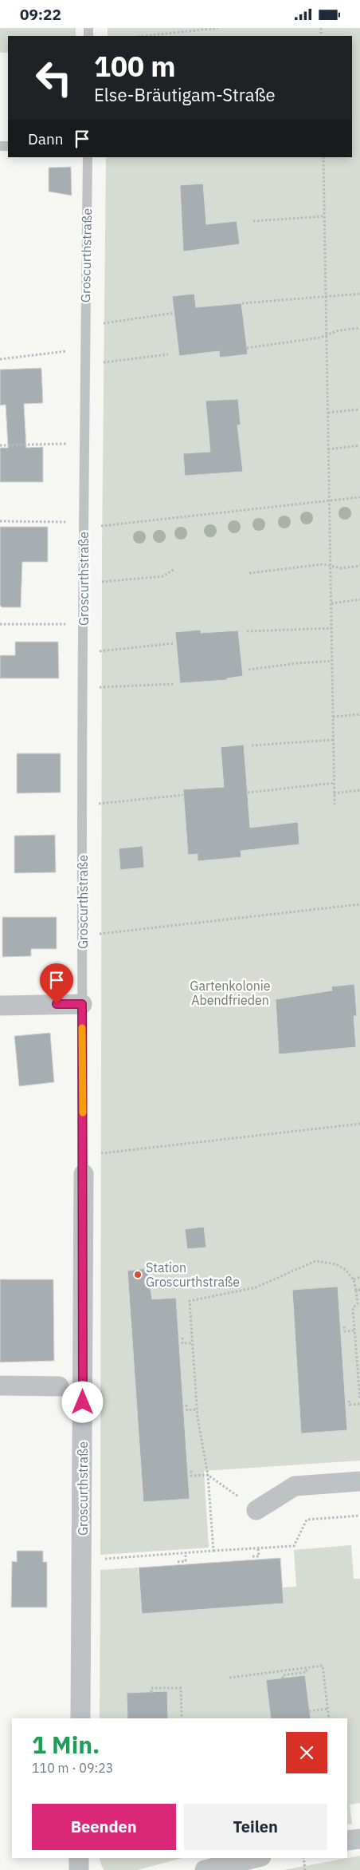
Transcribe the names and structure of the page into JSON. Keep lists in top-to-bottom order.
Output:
{
  "streets": {
    "street": ["Groscurthstraße"]
  },
  "parks": ["Gartenkolonie Abendfrieden"],
  "places": ["Station Groscurthstraße"],
  "page": {
    "status": "09:22",
    "turn": ["100 m", "Else-Bräutigam-Straße"],
    "then": "Dann",
    "heading": ["1 Min.", "110 m · 09:23"],
    "buttons": ["Beenden", "Teilen"]
  }
}
